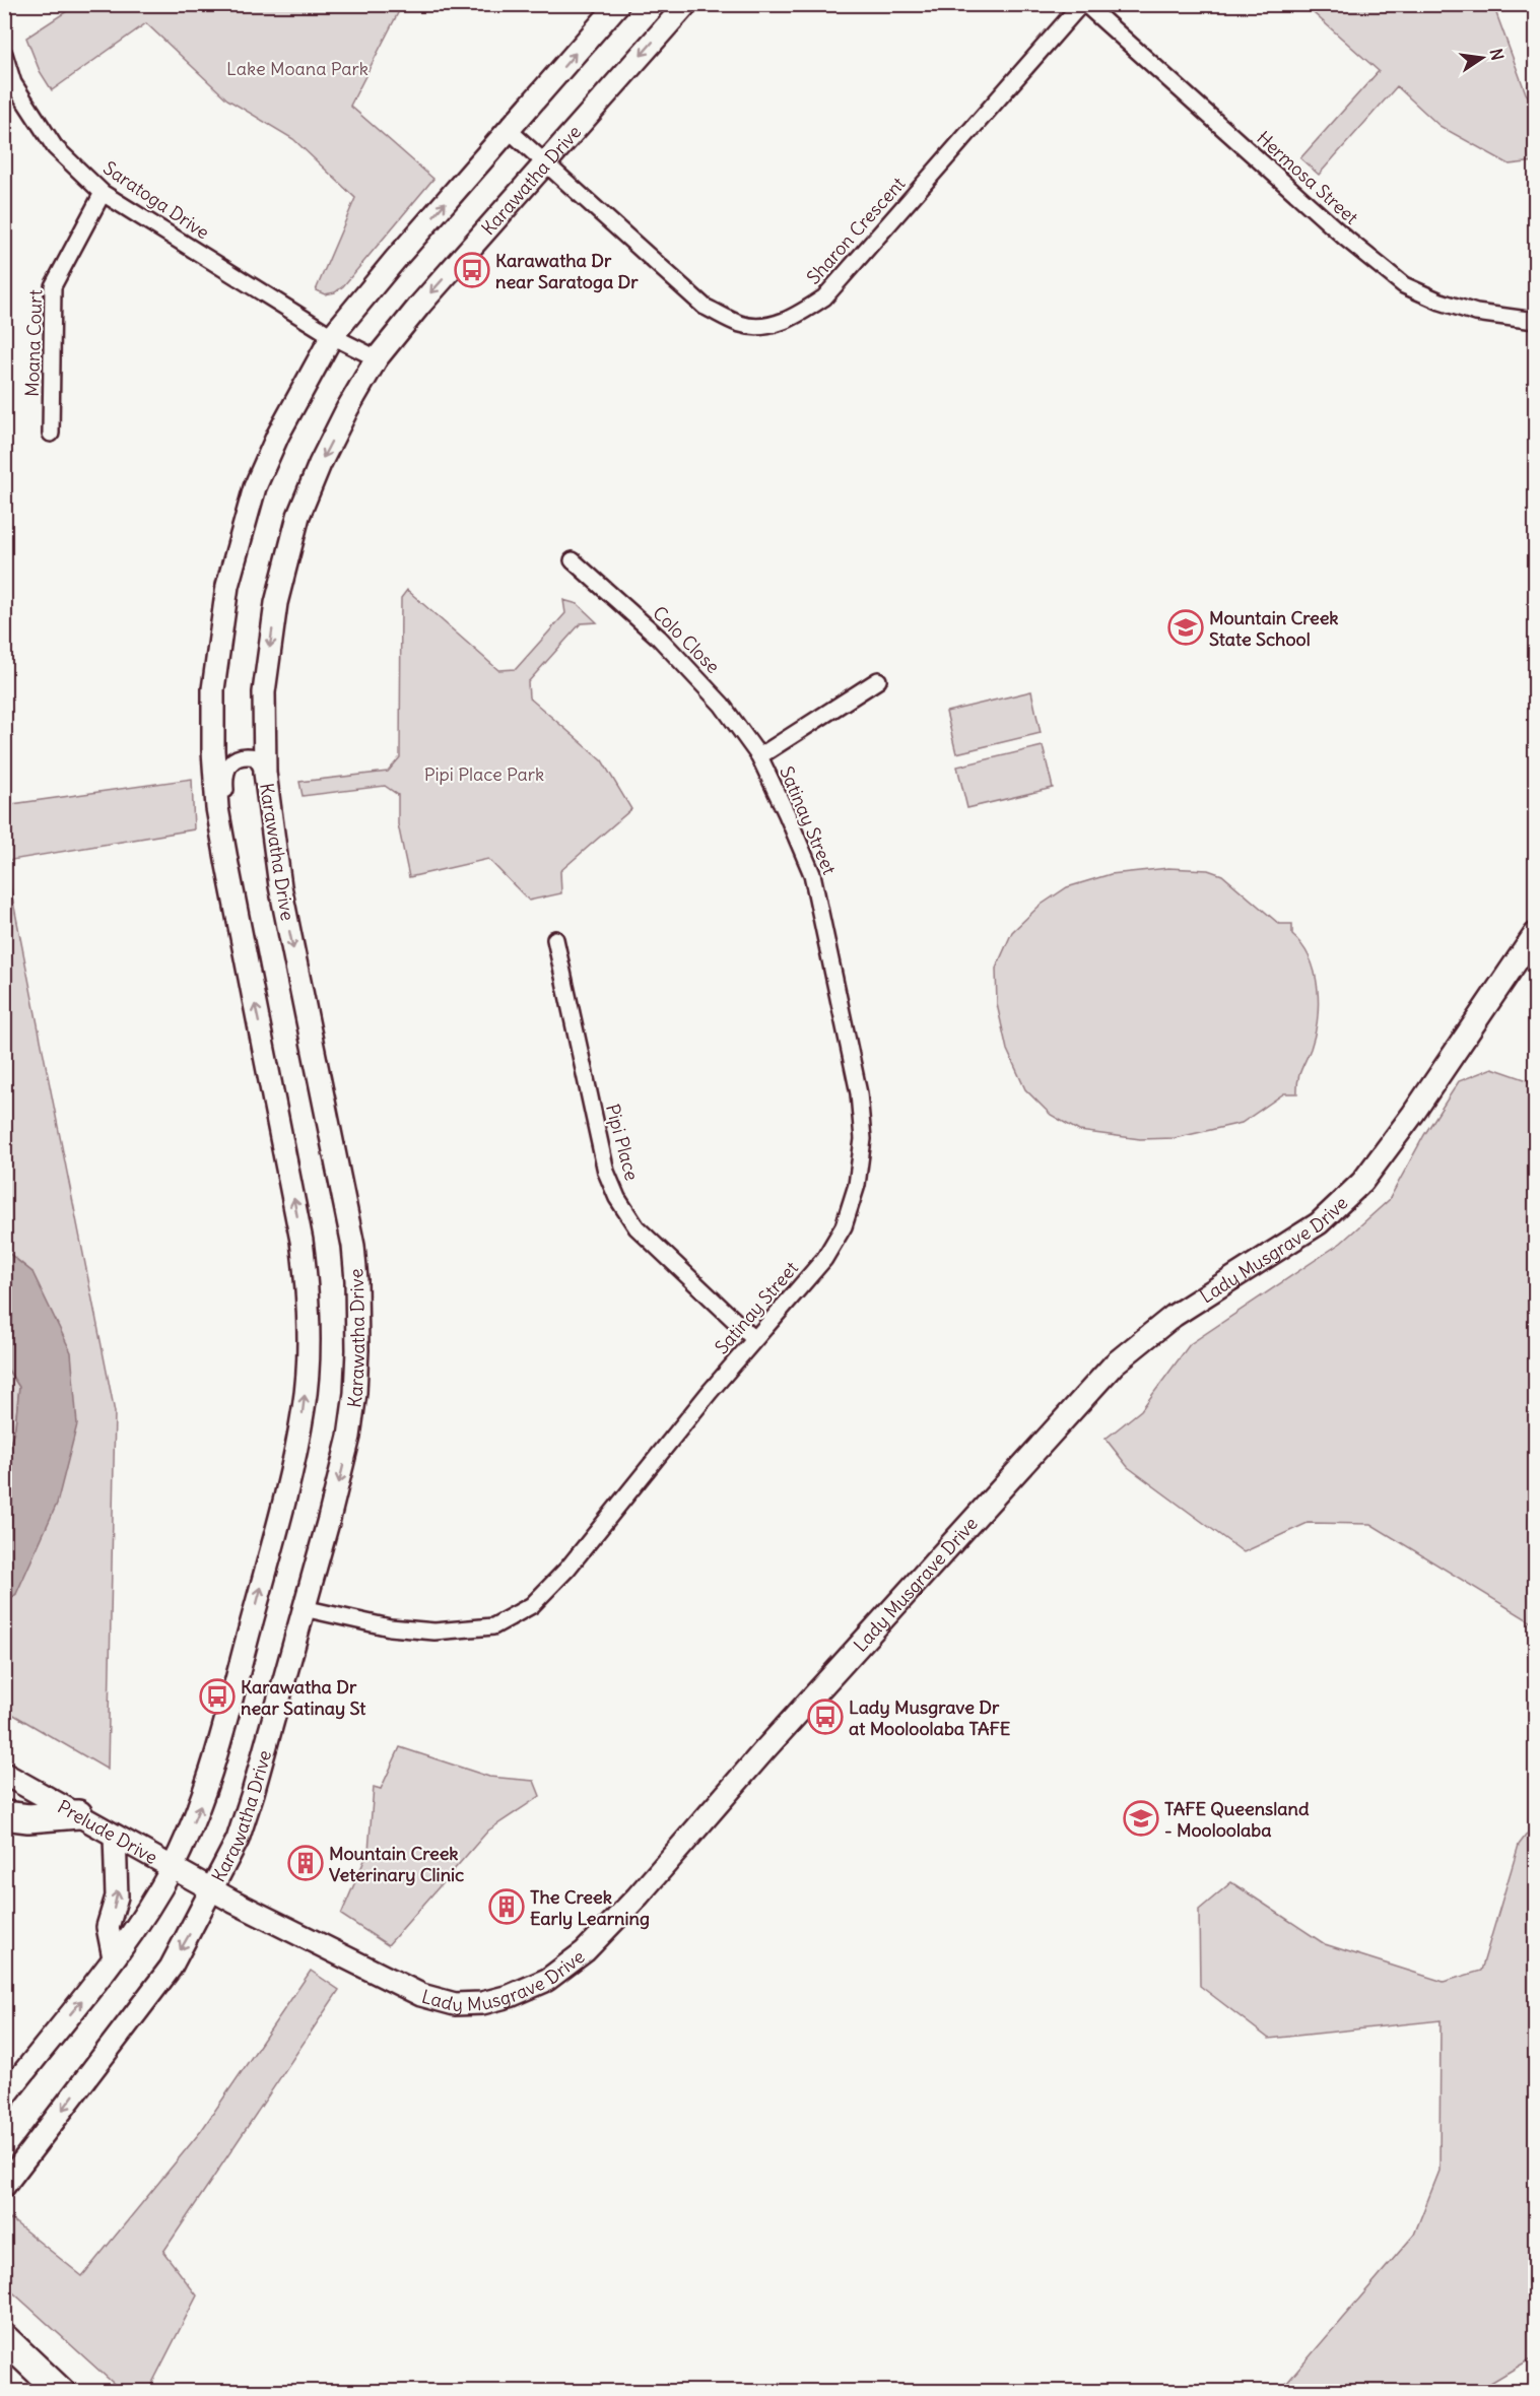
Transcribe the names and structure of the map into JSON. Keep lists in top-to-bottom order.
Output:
{
  "streets": {
    "main road": ["Karawatha Drive", "Lady Musgrave Drive", "Prelude Drive"],
    "street": [
      "Hermosa Street",
      "Saratoga Drive",
      "Sharon Crescent",
      "Moana Court",
      "Colo Close",
      "Satinay Street",
      "Pipi Place"
    ]
  },
  "crossings": [
    ["Hermosa Street", "Sharon Crescent"],
    ["Karawatha Drive", "Sharon Crescent"],
    ["Karawatha Drive", "Satinay Street"],
    ["Karawatha Drive", "Lady Musgrave Drive"],
    ["Karawatha Drive", "Prelude Drive"],
    ["Saratoga Drive", "Moana Court"],
    ["Colo Close", "Satinay Street"],
    ["Satinay Street", "Pipi Place"],
    ["Lady Musgrave Drive", "Prelude Drive"]
  ],
  "parks": ["Lake Moana Park", "Pipi Place Park"],
  "places": {
    "bus stop": ["Karawatha Dr near Saratoga Dr", "Karawatha Dr near Satinay St", "Lady Musgrave Dr at Mooloolaba TAFE"],
    "school or university": ["Mountain Creek State School", "TAFE Queensland - Mooloolaba"],
    "building": ["Mountain Creek Veterinary Clinic", "The Creek Early Learning"]
  },
  "north": "right"
}
